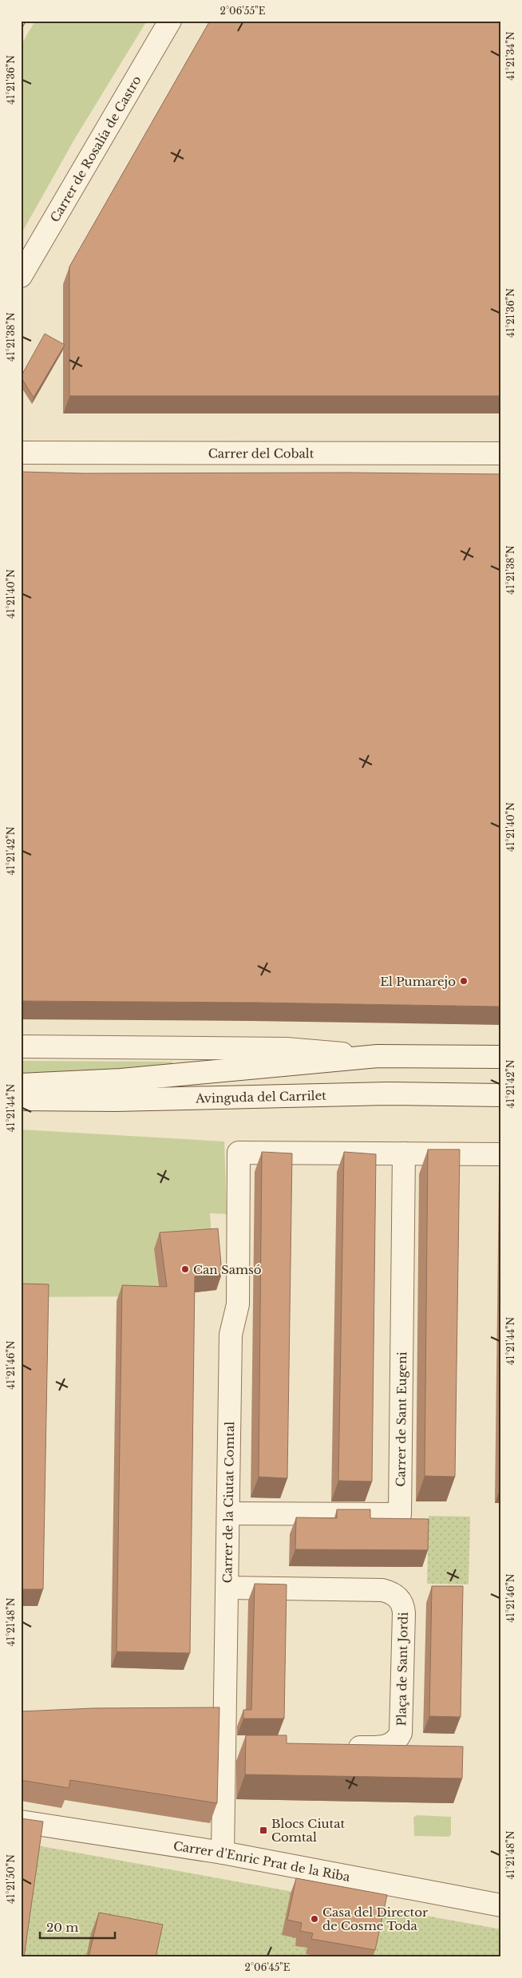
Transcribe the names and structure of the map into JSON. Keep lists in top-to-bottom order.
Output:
{
  "streets": {
    "street": [
      "Carrer de Rosalía de Castro",
      "Carrer del Cobalt",
      "Avinguda del Carrilet",
      "Carrer de Sant Eugeni",
      "Carrer de la Ciutat Comtal",
      "Plaça de Sant Jordi",
      "Carrer d'Enric Prat de la Riba"
    ]
  },
  "crossings": [
    ["Carrer de Sant Eugeni", "Carrer de la Ciutat Comtal"],
    ["Carrer de la Ciutat Comtal", "Plaça de Sant Jordi"],
    ["Carrer de la Ciutat Comtal", "Carrer d'Enric Prat de la Riba"]
  ],
  "places": {
    "other": ["El Pumarejo", "Can Samsó", "Casa del Director de Cosme Toda"],
    "transit": ["Blocs Ciutat Comtal"]
  },
  "scale_bar": "20 m",
  "coordinates": [
    "2°06'55\"E",
    "41°21'34\"N",
    "41°21'36\"N",
    "41°21'38\"N",
    "41°21'40\"N",
    "41°21'42\"N",
    "41°21'44\"N",
    "41°21'46\"N",
    "41°21'48\"N",
    "41°21'50\"N",
    "2°06'45\"E"
  ]
}
